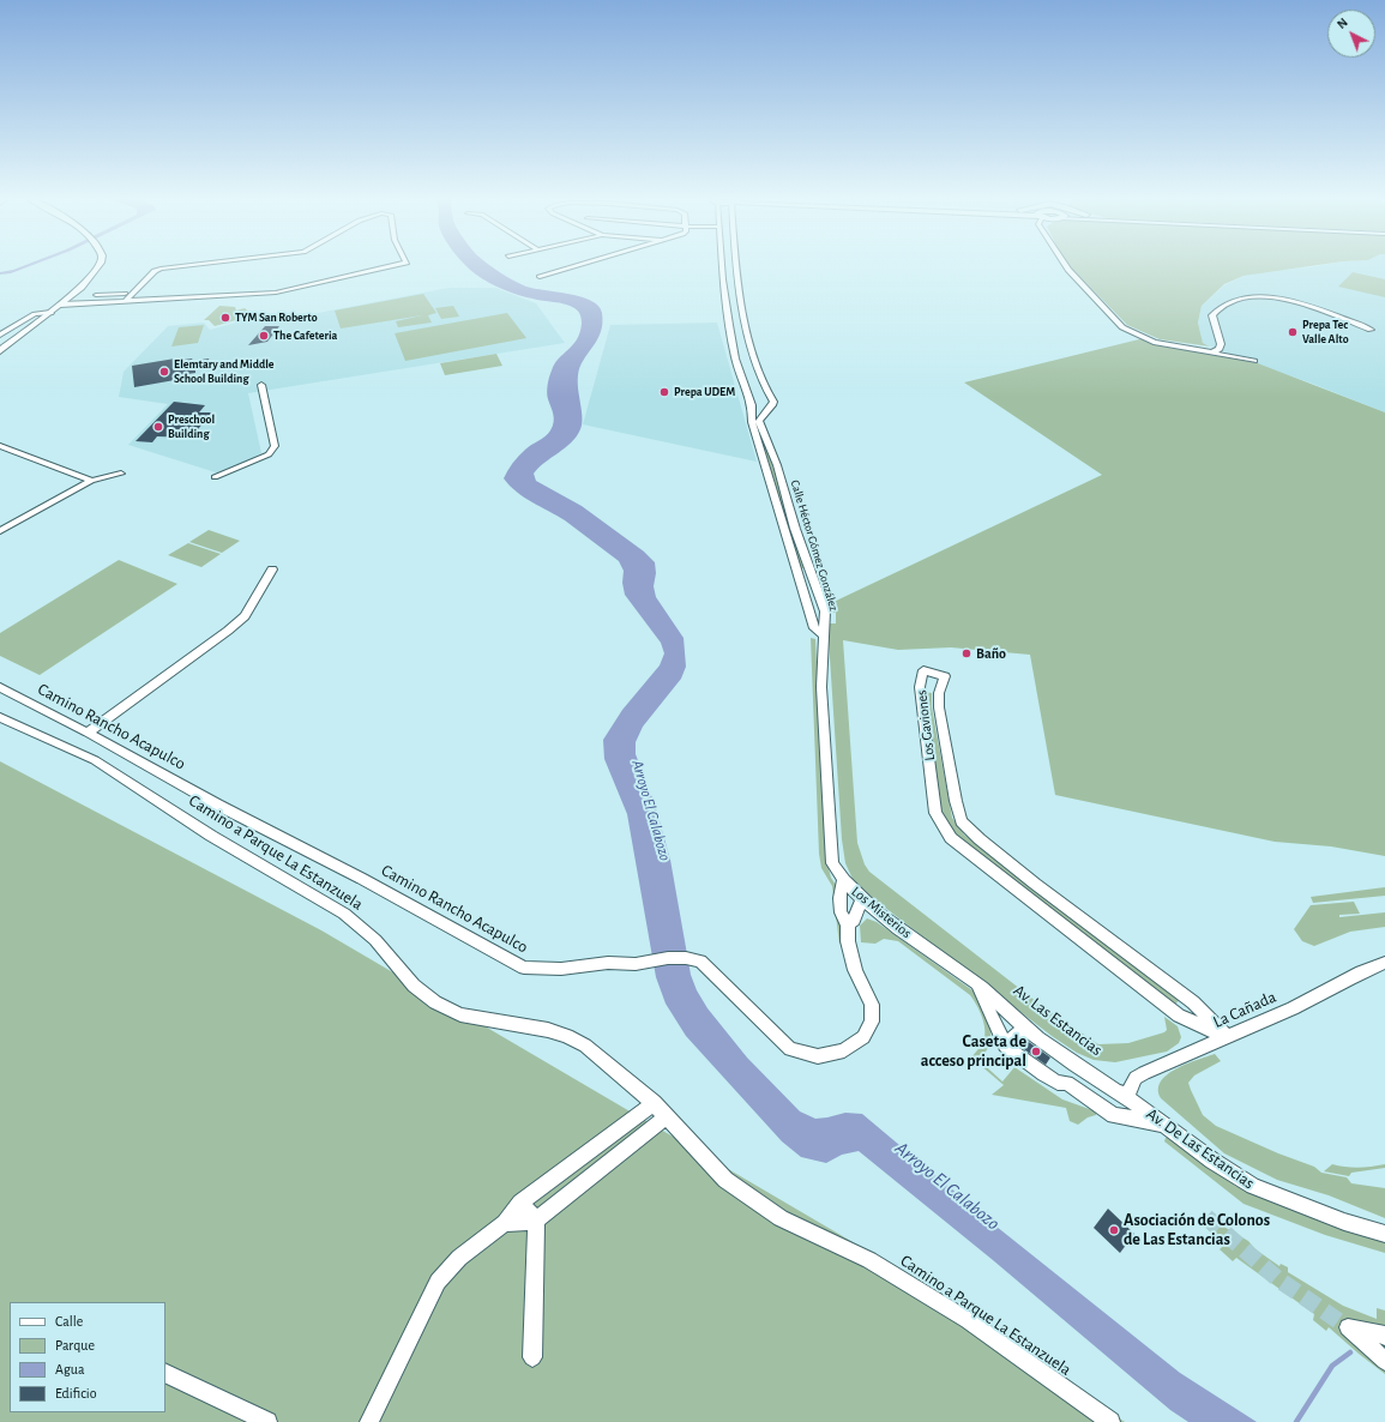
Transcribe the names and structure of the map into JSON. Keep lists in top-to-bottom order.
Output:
{
  "streets": {
    "street": [
      "Calle Héctor Gómez González",
      "Los Gaviones",
      "Camino Rancho Acapulco",
      "Camino a Parque La Estanzuela",
      "Los Misterios",
      "La Cañada",
      "Av. Las Estancias",
      "Av. De Las Estancias"
    ]
  },
  "crossings": [
    ["Calle Héctor Gómez González", "Los Misterios"],
    ["Los Gaviones", "La Cañada"],
    ["Camino Rancho Acapulco", "Los Misterios"],
    ["Los Misterios", "Av. Las Estancias"],
    ["La Cañada", "Av. Las Estancias"],
    ["La Cañada", "Av. De Las Estancias"],
    ["Av. Las Estancias", "Av. De Las Estancias"]
  ],
  "water": ["Arroyo El Calabozo"],
  "places": [
    "TYM San Roberto",
    "Prepa Tec Valle Alto",
    "The Cafeteria",
    "Elemtary and Middle School Building",
    "Prepa UDEM",
    "Preschool Building",
    "Baño",
    "Caseta de acceso principal",
    "Asociación de Colonos de Las Estancias"
  ],
  "legend": [
    "Calle",
    "Parque",
    "Agua",
    "Edificio"
  ],
  "north": "top left"
}
